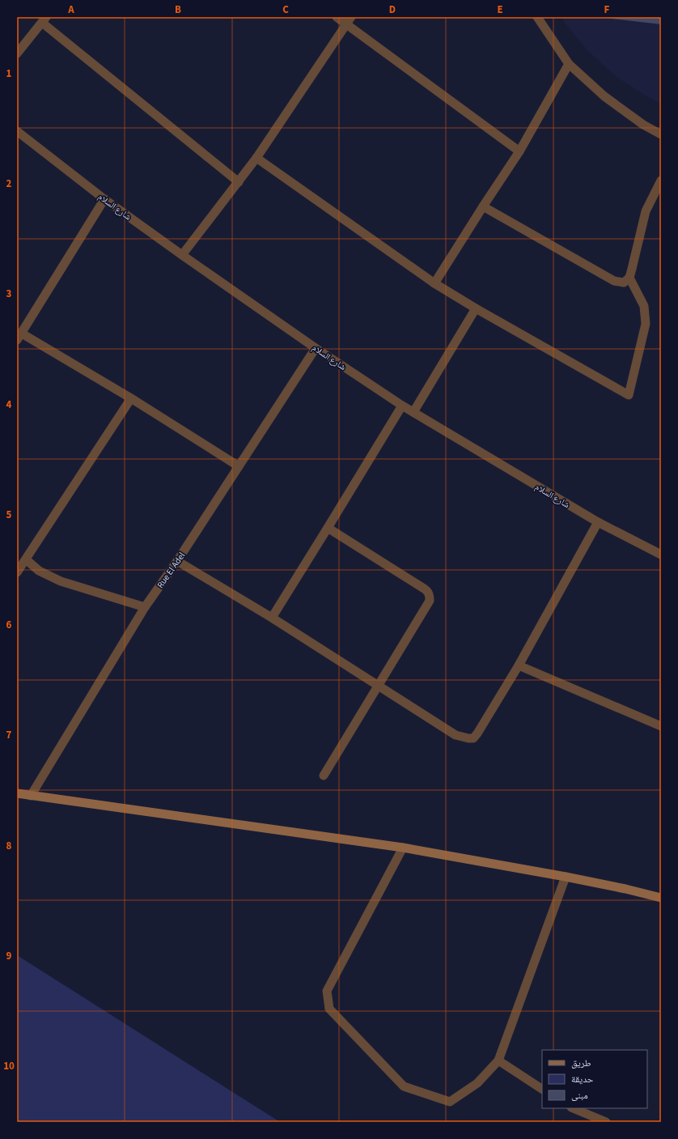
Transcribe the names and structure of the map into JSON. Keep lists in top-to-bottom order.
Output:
{
  "streets": {
    "street": ["شارع السلام", "Rue El Adel"]
  },
  "crossings": [
    ["شارع السلام", "Rue El Adel"]
  ],
  "legend": ["طريق", "حديقة", "مبنى"],
  "grid": {
    "columns": [
      "A",
      "B",
      "C",
      "D",
      "E",
      "F"
    ],
    "rows": [
      "1",
      "2",
      "3",
      "4",
      "5",
      "6",
      "7",
      "8",
      "9",
      "10"
    ]
  }
}
